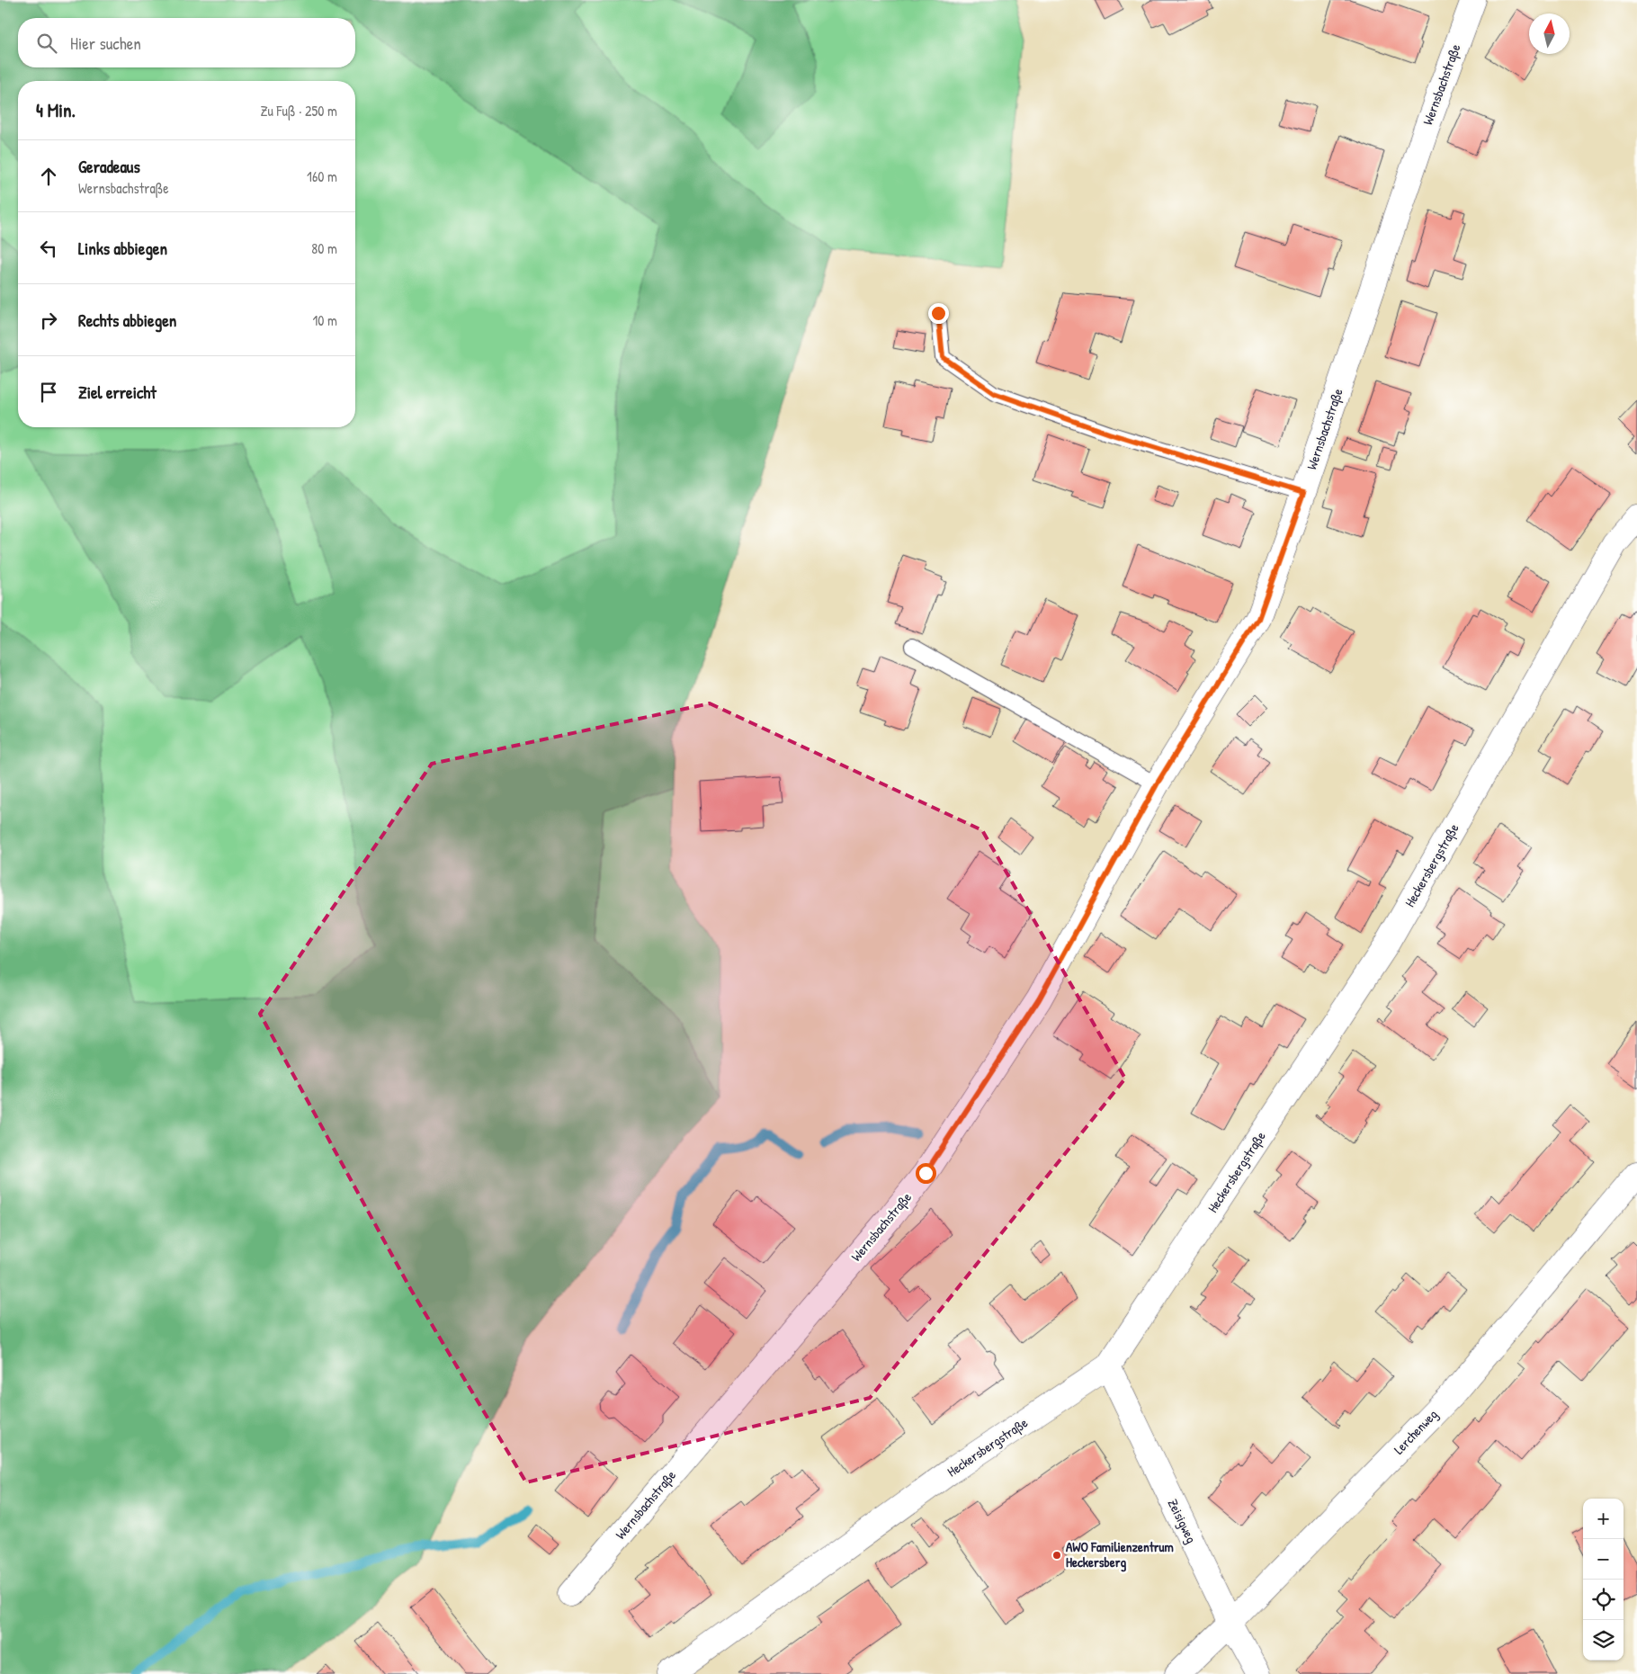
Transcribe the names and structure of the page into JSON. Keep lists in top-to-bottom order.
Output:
{
  "streets": {
    "street": [
      "Wernsbachstraße",
      "Heckersbergstraße",
      "Lerchenweg",
      "Zeisigweg"
    ]
  },
  "crossings": [
    ["Heckersbergstraße", "Zeisigweg"],
    ["Lerchenweg", "Zeisigweg"]
  ],
  "places": ["AWO Familienzentrum Heckersberg"],
  "north": "top",
  "page": {
    "search": "Hier suchen",
    "heading": ["4 Min.", "Zu Fuß · 250 m"],
    "list": [
      ["Geradeaus", "Wernsbachstraße", "160 m"],
      ["Links abbiegen", "80 m"],
      ["Rechts abbiegen", "10 m"],
      "Ziel erreicht"
    ],
    "map_buttons": ["+", "−"]
  }
}
